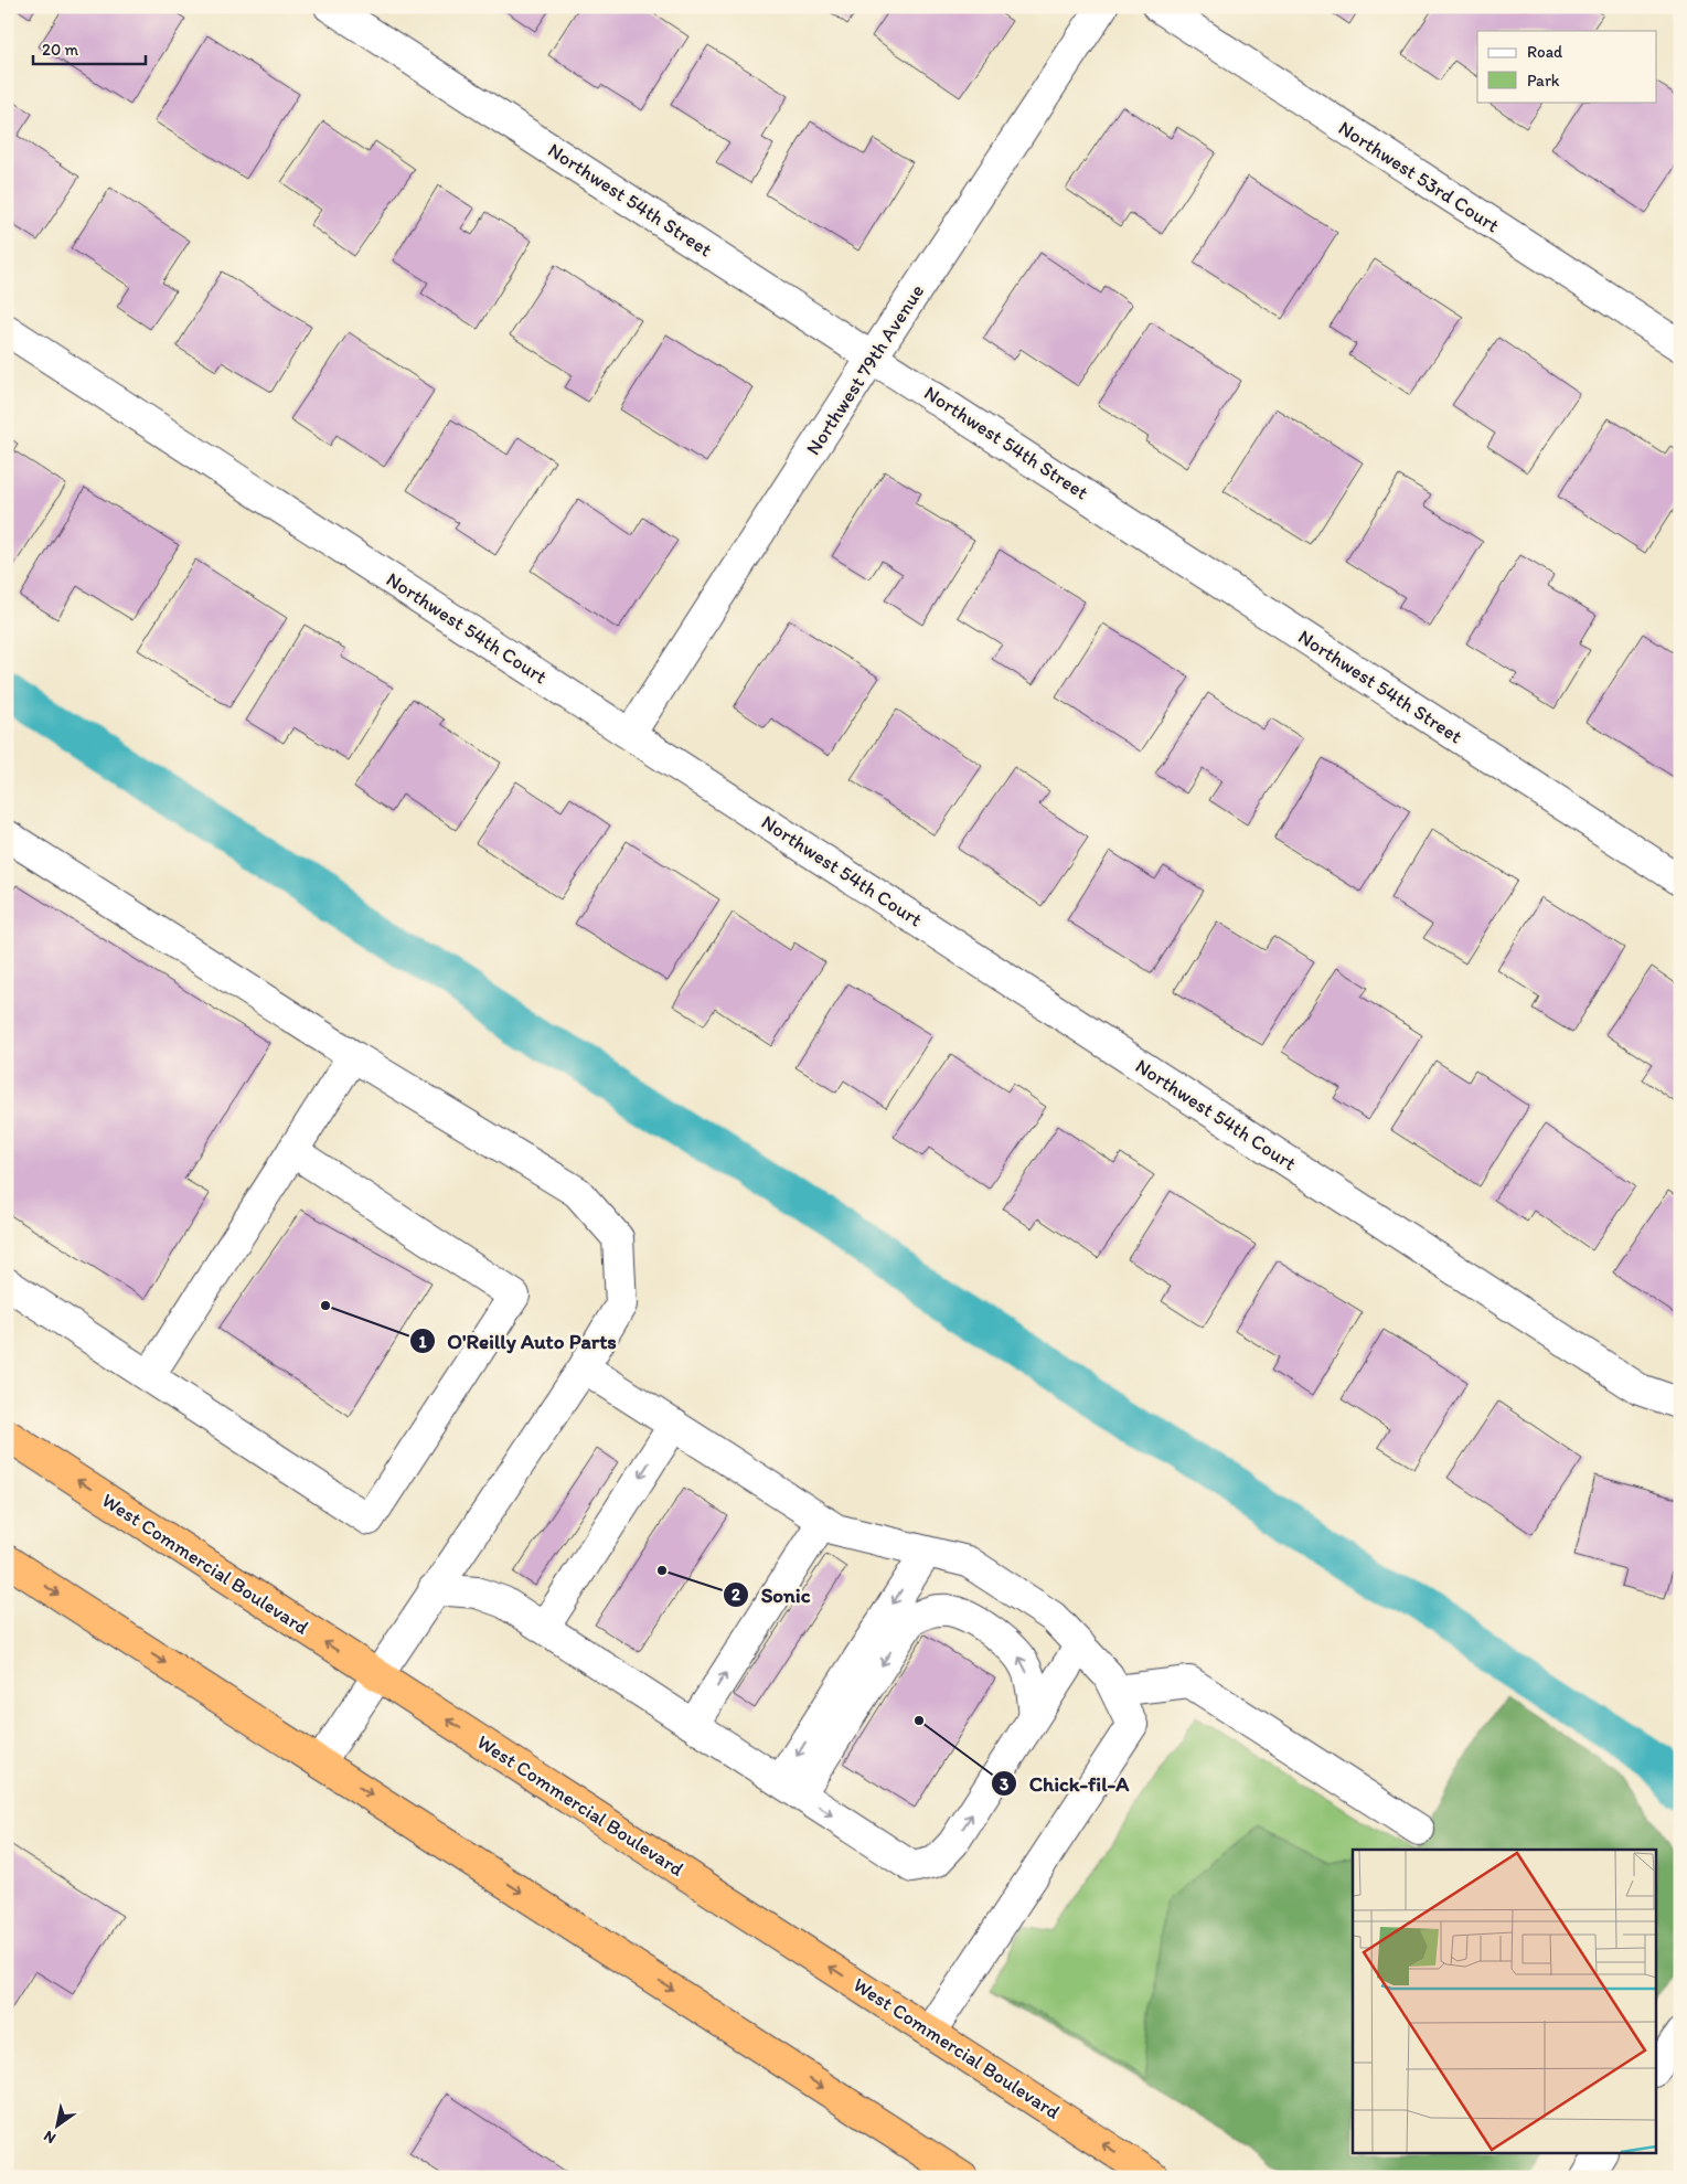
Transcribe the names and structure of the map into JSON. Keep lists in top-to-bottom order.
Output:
{
  "streets": {
    "highway": ["West Commercial Boulevard"],
    "street": [
      "Northwest 53rd Court",
      "Northwest 54th Street",
      "Northwest 79th Avenue",
      "Northwest 54th Court"
    ]
  },
  "crossings": [
    ["Northwest 54th Street", "Northwest 79th Avenue"],
    ["Northwest 79th Avenue", "Northwest 54th Court"]
  ],
  "places": ["O'Reilly Auto Parts", "Sonic", "Chick-fil-A"],
  "legend": ["Road", "Park"],
  "scale_bar": "20 m",
  "north": "bottom left"
}
